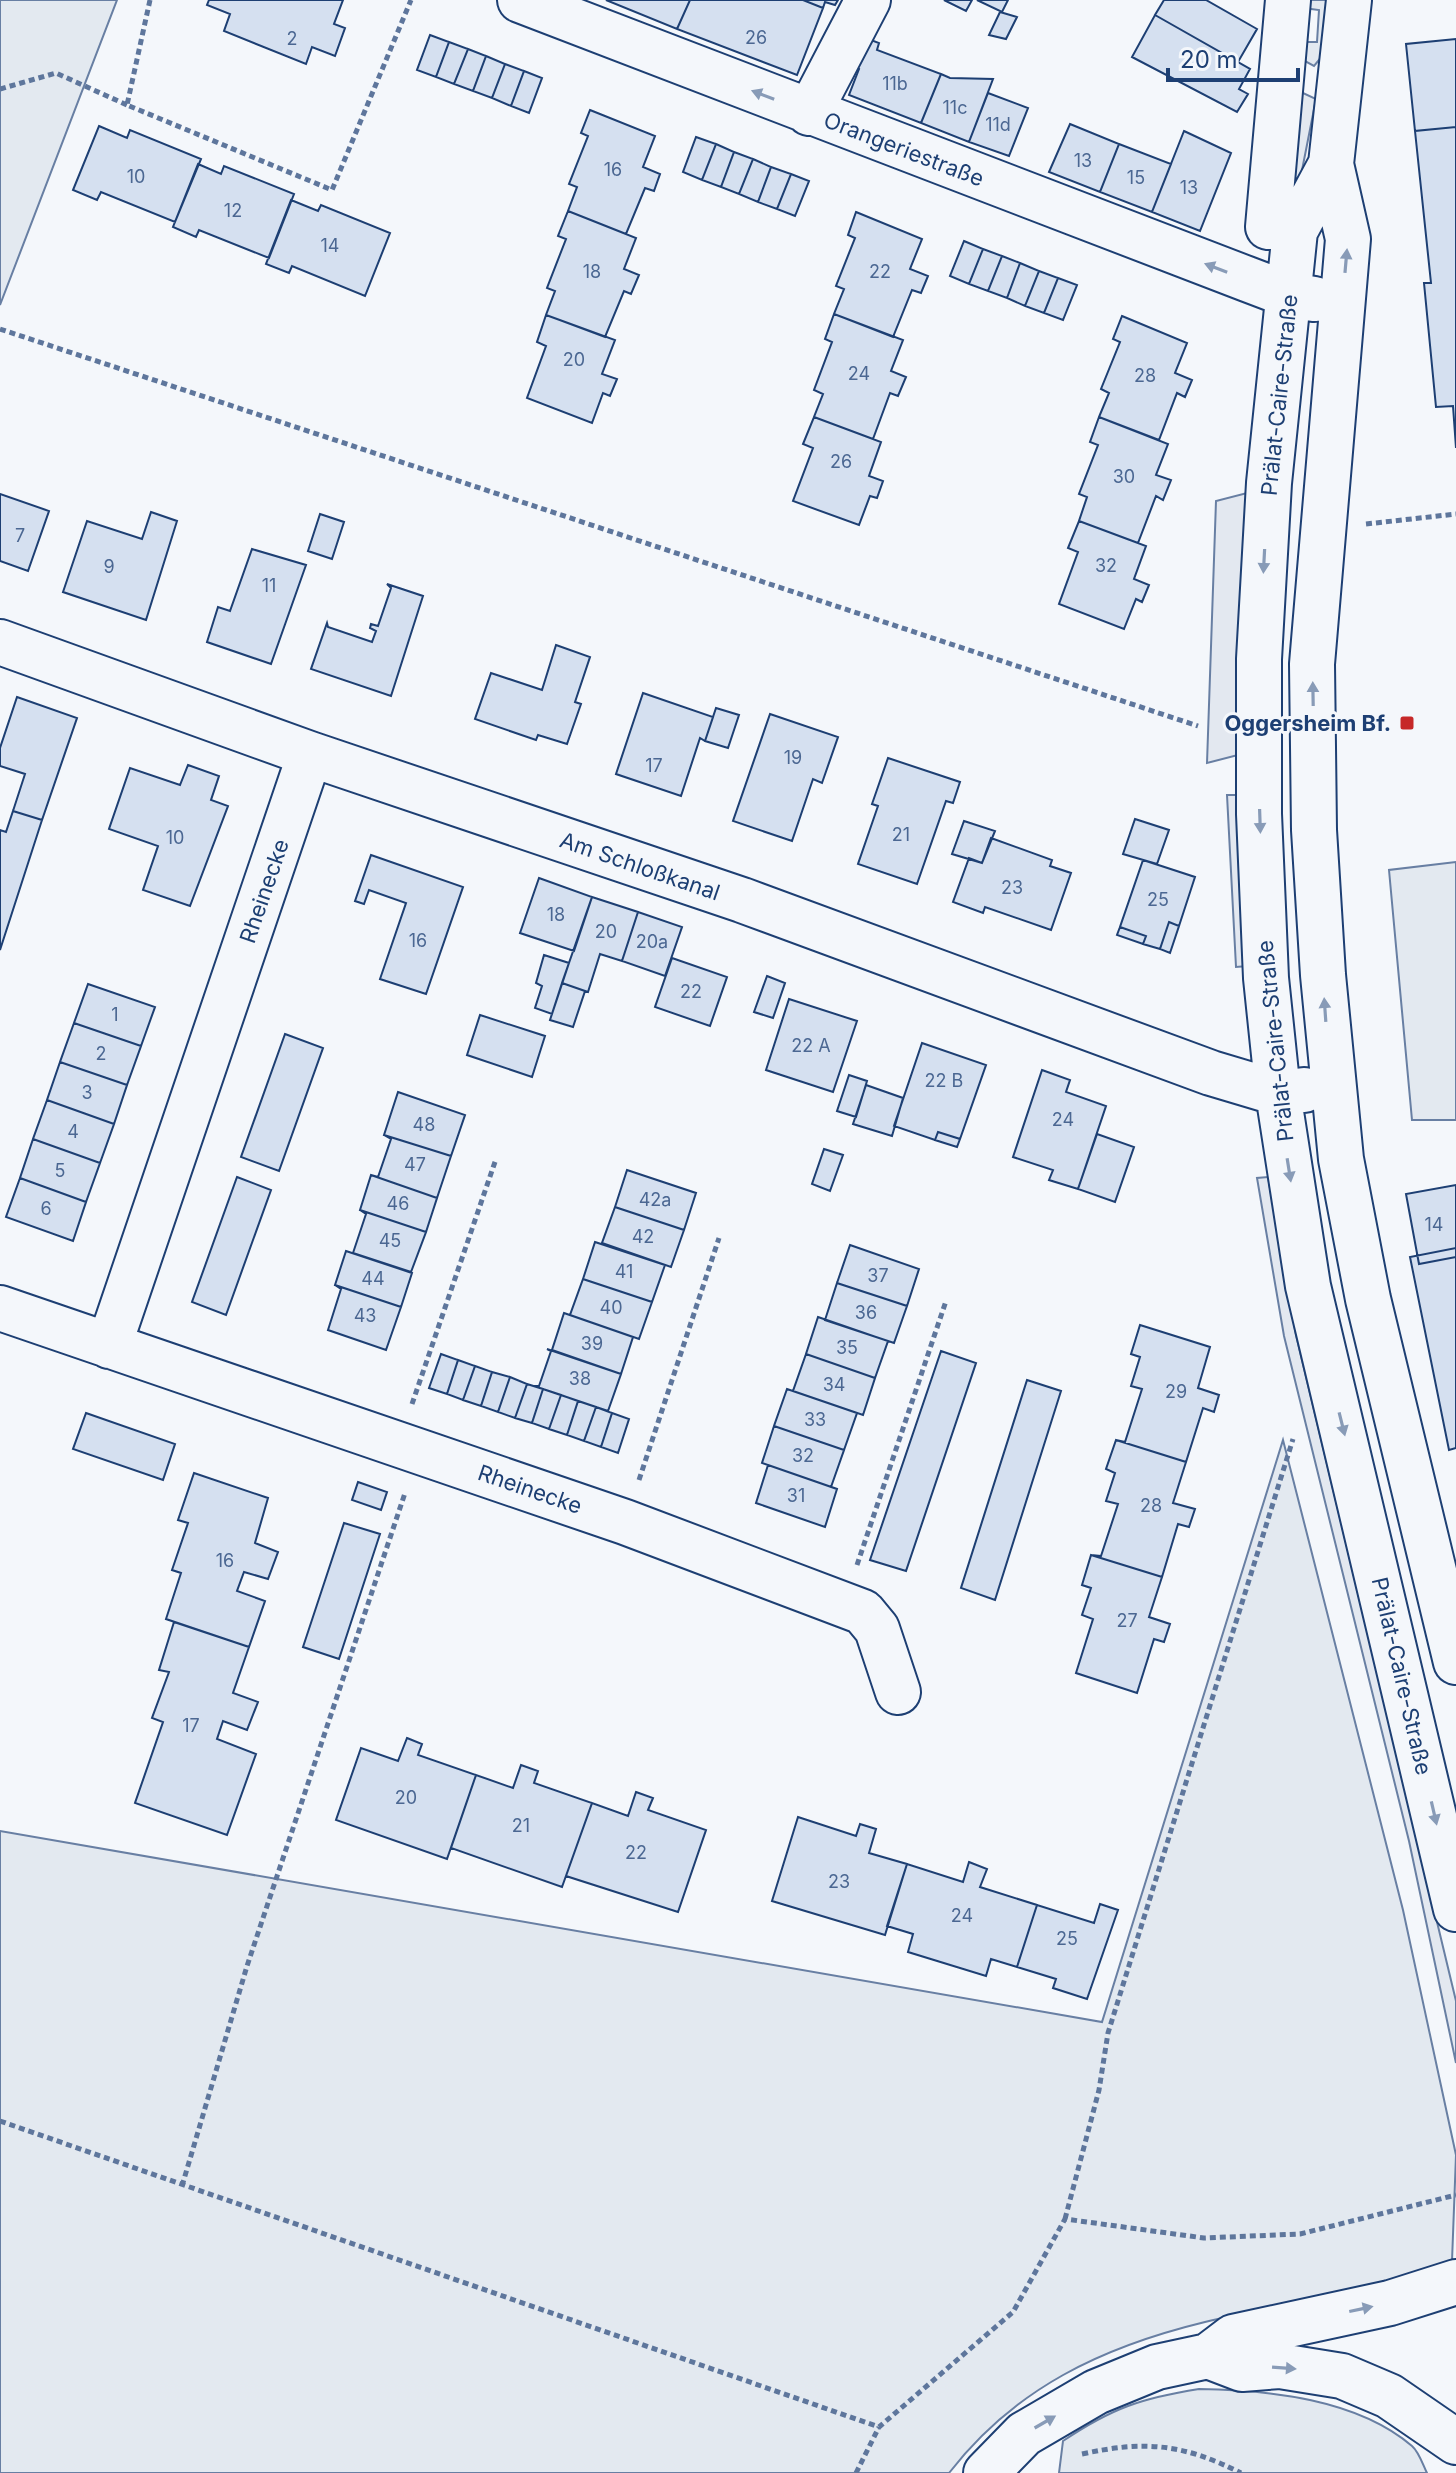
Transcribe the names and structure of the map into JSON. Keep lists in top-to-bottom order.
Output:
{
  "streets": {
    "street": [
      "Orangeriestraße",
      "Prälat-Caire-Straße",
      "Am Schloßkanal",
      "Rheinecke"
    ]
  },
  "crossings": [
    ["Orangeriestraße", "Prälat-Caire-Straße"],
    ["Prälat-Caire-Straße", "Am Schloßkanal"],
    ["Am Schloßkanal", "Rheinecke"]
  ],
  "one_way": ["Orangeriestraße"],
  "places": {
    "transit": ["Oggersheim Bf."]
  },
  "house_numbers": [
    "26",
    "2",
    "11b",
    "11c",
    "11d",
    "13",
    "16",
    "10",
    "15",
    "13",
    "12",
    "14",
    "18",
    "22",
    "20",
    "24",
    "28",
    "26",
    "30",
    "7",
    "32",
    "9",
    "11",
    "19",
    "17",
    "21",
    "10",
    "23",
    "25",
    "18",
    "20",
    "16",
    "20a",
    "22",
    "1",
    "22 A",
    "2",
    "22 B",
    "3",
    "24",
    "48",
    "4",
    "47",
    "5",
    "42a",
    "46",
    "6",
    "14",
    "42",
    "45",
    "41",
    "37",
    "44",
    "40",
    "36",
    "43",
    "39",
    "35",
    "38",
    "34",
    "29",
    "33",
    "32",
    "31",
    "28",
    "16",
    "27",
    "17",
    "20",
    "21",
    "22",
    "23",
    "24",
    "25"
  ],
  "scale_bar": "20 m"
}
